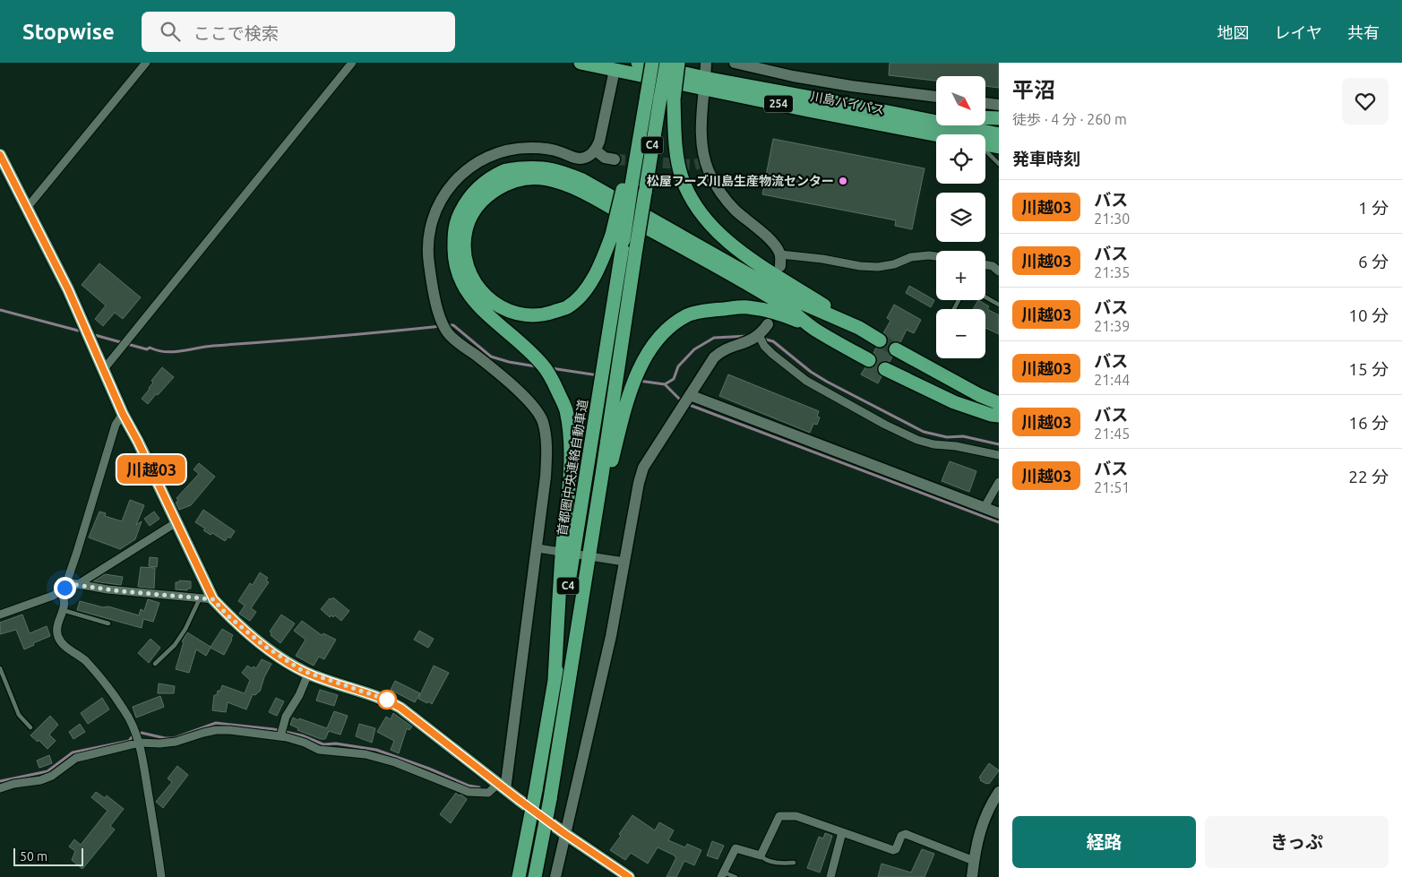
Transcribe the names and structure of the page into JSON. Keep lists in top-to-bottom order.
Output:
{
  "streets": {
    "highway": [
      "川島バイパス",
      "254",
      "C4",
      "首都圏中央連絡自動車道"
    ]
  },
  "crossings": [
    ["C4", "首都圏中央連絡自動車道"]
  ],
  "places": ["松屋フーズ川島生産物流センター"],
  "lines": ["bus line 川越03"],
  "scale_bar": "50 m",
  "north": "bottom right",
  "page": {
    "header": "Stopwise",
    "search": "ここで検索",
    "nav": ["地図", "レイヤ", "共有"],
    "on_map": "川越03",
    "heading": [
      ["平沼", "徒歩 · 4 分 · 260 m"],
      "発車時刻"
    ],
    "map_buttons": ["+", "−"],
    "list": [
      {
        "mark": "川越03",
        "name": "バス",
        "note": "21:30",
        "value": "1 分"
      },
      {
        "mark": "川越03",
        "name": "バス",
        "note": "21:35",
        "value": "6 分"
      },
      {
        "mark": "川越03",
        "name": "バス",
        "note": "21:39",
        "value": "10 分"
      },
      {
        "mark": "川越03",
        "name": "バス",
        "note": "21:44",
        "value": "15 分"
      },
      {
        "mark": "川越03",
        "name": "バス",
        "note": "21:45",
        "value": "16 分"
      },
      {
        "mark": "川越03",
        "name": "バス",
        "note": "21:51",
        "value": "22 分"
      }
    ],
    "buttons": ["経路", "きっぷ"],
    "scale": "50 m"
  }
}
